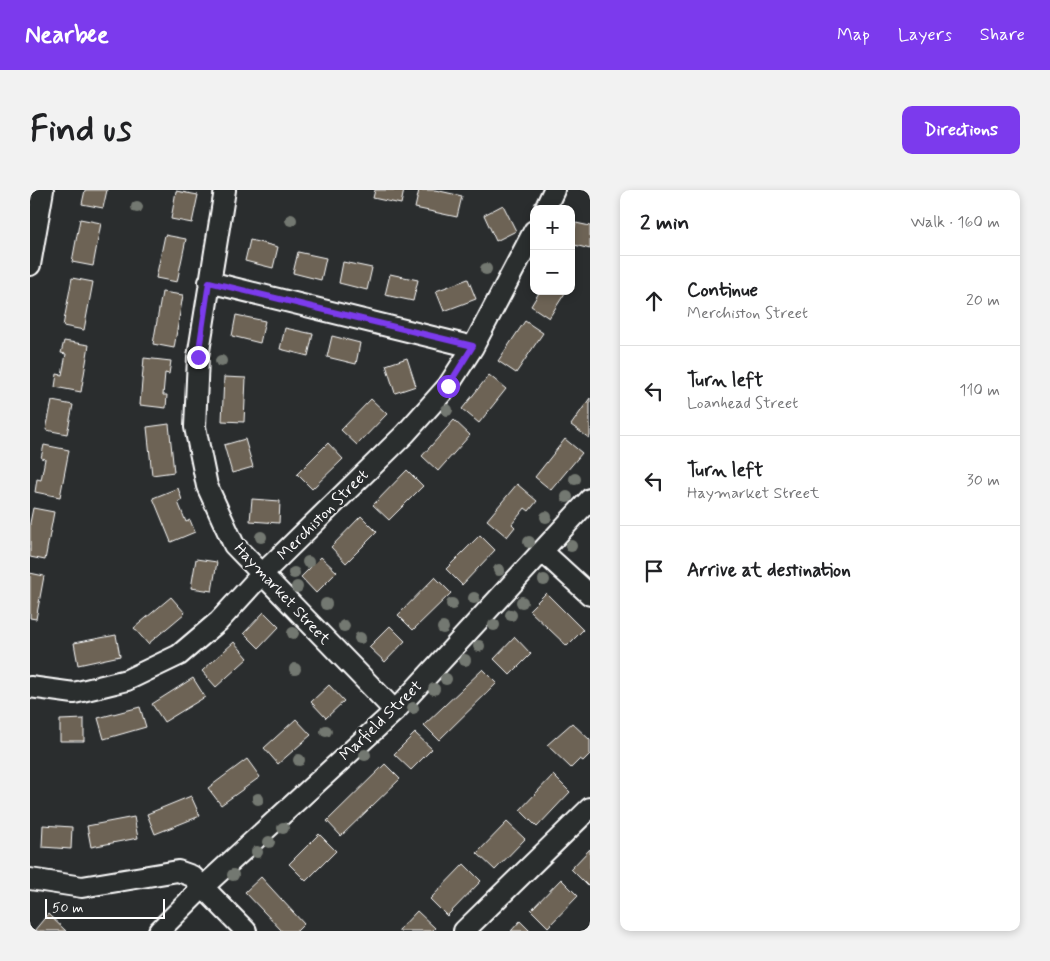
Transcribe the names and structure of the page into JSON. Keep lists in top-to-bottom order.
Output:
{
  "streets": {
    "street": ["Merchiston Street", "Haymarket Street", "Marfield Street"]
  },
  "crossings": [
    ["Merchiston Street", "Haymarket Street"],
    ["Haymarket Street", "Marfield Street"]
  ],
  "scale_bar": "50 m",
  "page": {
    "header": "Nearbee",
    "nav": ["Map", "Layers", "Share"],
    "buttons": "Directions",
    "title": "Find us",
    "heading": ["2 min", "Walk · 160 m"],
    "map_buttons": ["+", "−"],
    "list": [
      ["Continue", "Merchiston Street", "20 m"],
      ["Turn left", "Loanhead Street", "110 m"],
      ["Turn left", "Haymarket Street", "30 m"],
      "Arrive at destination"
    ],
    "scale": "50 m"
  }
}
